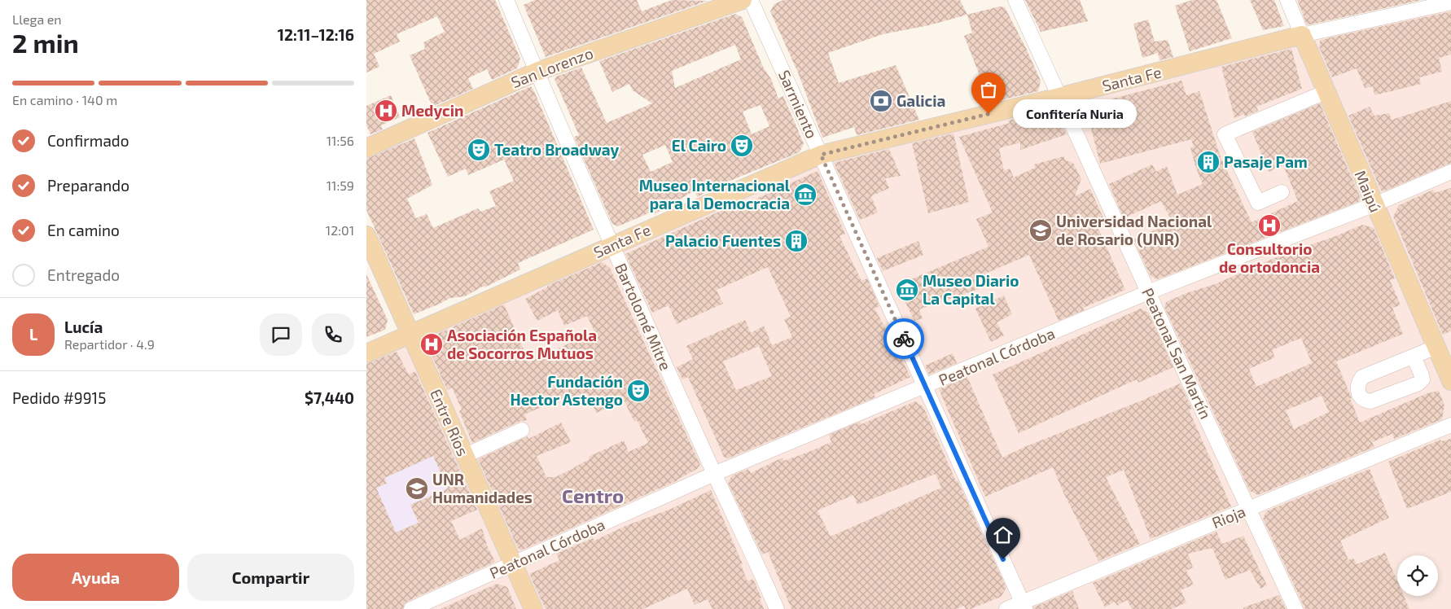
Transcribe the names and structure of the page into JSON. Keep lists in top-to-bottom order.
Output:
{
  "streets": {
    "main road": [
      "San Lorenzo",
      "Santa Fe",
      "Maipú",
      "Entre Ríos"
    ],
    "street": [
      "Sarmiento",
      "Bartolomé Mitre",
      "Peatonal San Martín",
      "Peatonal Córdoba",
      "Rioja"
    ]
  },
  "crossings": [
    ["San Lorenzo", "Bartolomé Mitre"],
    ["Santa Fe", "Sarmiento"],
    ["Santa Fe", "Maipú"],
    ["Santa Fe", "Bartolomé Mitre"],
    ["Santa Fe", "Peatonal San Martín"],
    ["Santa Fe", "Entre Ríos"],
    ["Sarmiento", "Peatonal Córdoba"],
    ["Sarmiento", "Rioja"],
    ["Maipú", "Peatonal Córdoba"],
    ["Bartolomé Mitre", "Peatonal Córdoba"],
    ["Peatonal San Martín", "Peatonal Córdoba"],
    ["Peatonal San Martín", "Rioja"],
    ["Peatonal Córdoba", "Entre Ríos"]
  ],
  "districts": ["Centro"],
  "places": {
    "bank": ["Galicia"],
    "hospital": ["Medycin", "Consultorio de ortodoncia", "Asociación Española de Socorros Mutuos"],
    "other": ["Confitería Nuria"],
    "theatre": ["El Cairo", "Teatro Broadway", "Fundación Hector Astengo"],
    "building": ["Pasaje Pam", "Palacio Fuentes"],
    "museum": ["Museo Internacional para la Democracia", "Museo Diario La Capital"],
    "school or university": ["Universidad Nacional de Rosario (UNR)", "UNR Humanidades"]
  },
  "page": {
    "heading": ["2 min", "Llega en", "12:11–12:16"],
    "panel": [
      "Lucía",
      "Repartidor · 4.9",
      "Pedido #9915",
      "$7,440"
    ],
    "bar": "En camino · 140 m",
    "bubble": "Confitería Nuria",
    "list": [
      ["Confirmado", "11:56"],
      ["Preparando", "11:59"],
      ["En camino", "12:01"],
      "Entregado"
    ],
    "round": "L",
    "buttons": ["Ayuda", "Compartir"]
  }
}
